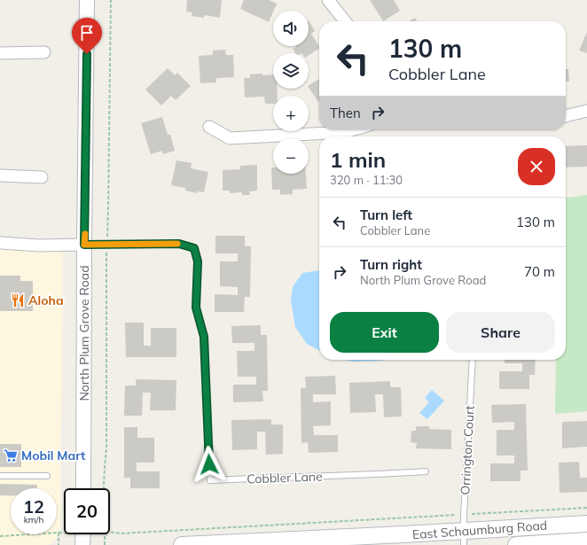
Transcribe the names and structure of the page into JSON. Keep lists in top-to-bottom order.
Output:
{
  "streets": {
    "main road": ["East Schaumburg Road"],
    "street": ["North Plum Grove Road"],
    "lane": ["Orrington Court", "Cobbler Lane"]
  },
  "crossings": [
    ["North Plum Grove Road", "Cobbler Lane"],
    ["Orrington Court", "East Schaumburg Road"]
  ],
  "places": {
    "restaurant": ["Aloha"],
    "supermarket": ["Mobil Mart"]
  },
  "page": {
    "map_buttons": ["+", "−"],
    "turn": ["130 m", "Cobbler Lane"],
    "then": "Then",
    "heading": ["1 min", "320 m · 11:30"],
    "list": [
      {
        "name": "Turn left",
        "note": "Cobbler Lane",
        "value": "130 m"
      },
      {
        "name": "Turn right",
        "note": "North Plum Grove Road",
        "value": "70 m"
      }
    ],
    "buttons": ["Exit", "Share"],
    "speed": "12 km/h",
    "limit": "20"
  }
}
